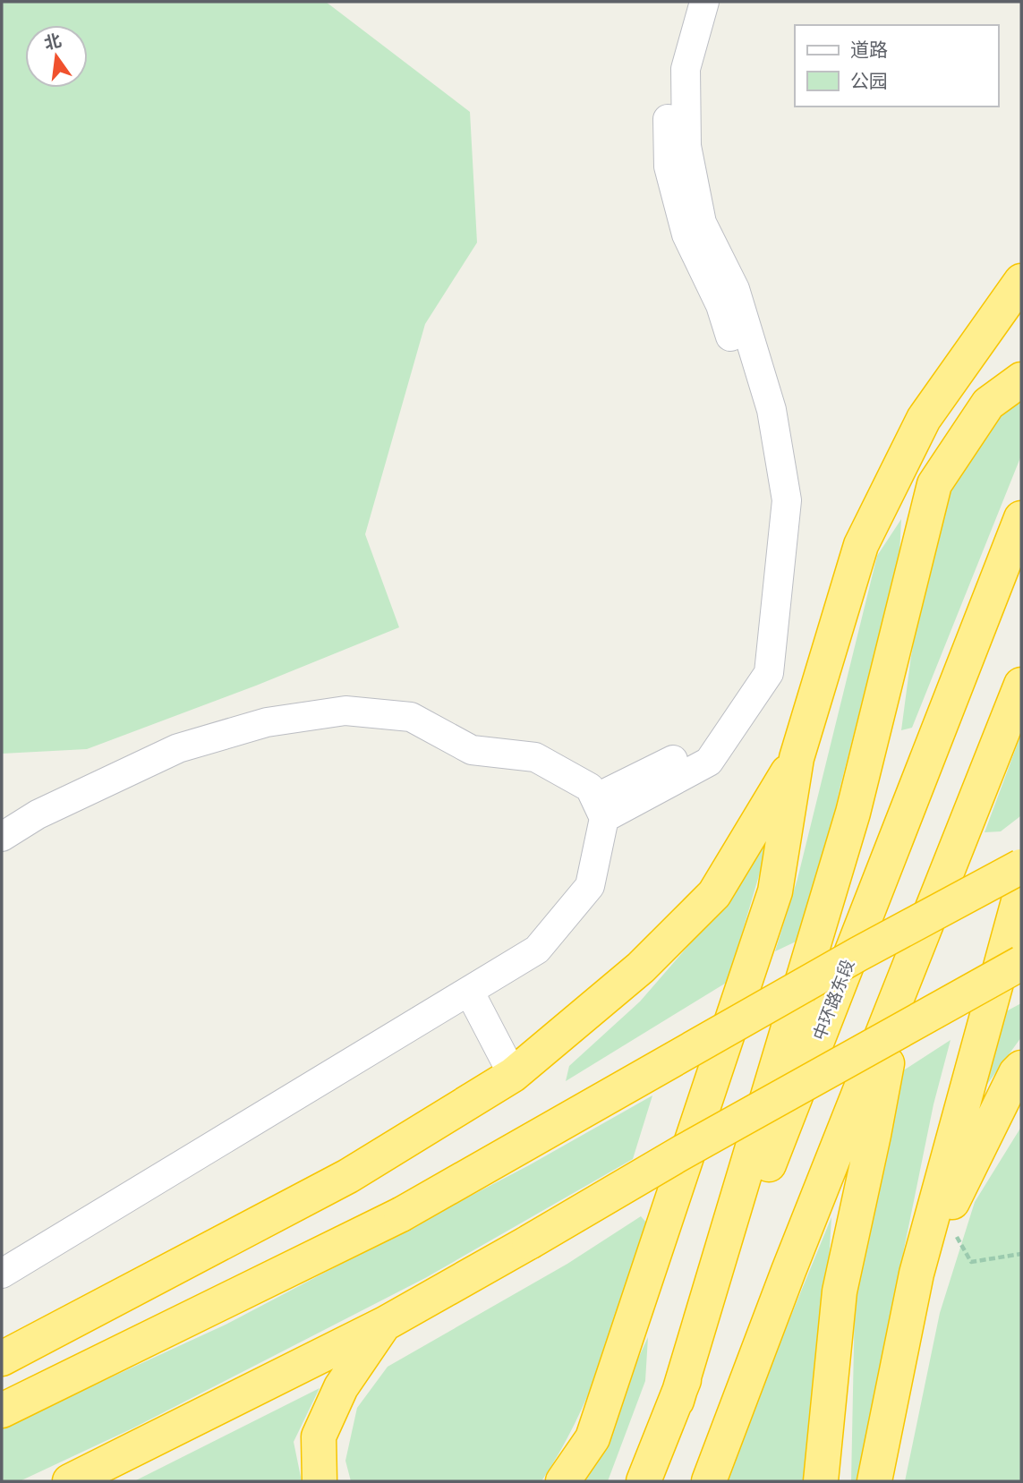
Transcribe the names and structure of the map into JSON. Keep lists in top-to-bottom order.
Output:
{
  "streets": {
    "highway": ["中环路东段"]
  },
  "legend": ["道路", "公园"],
  "north": "top"
}
